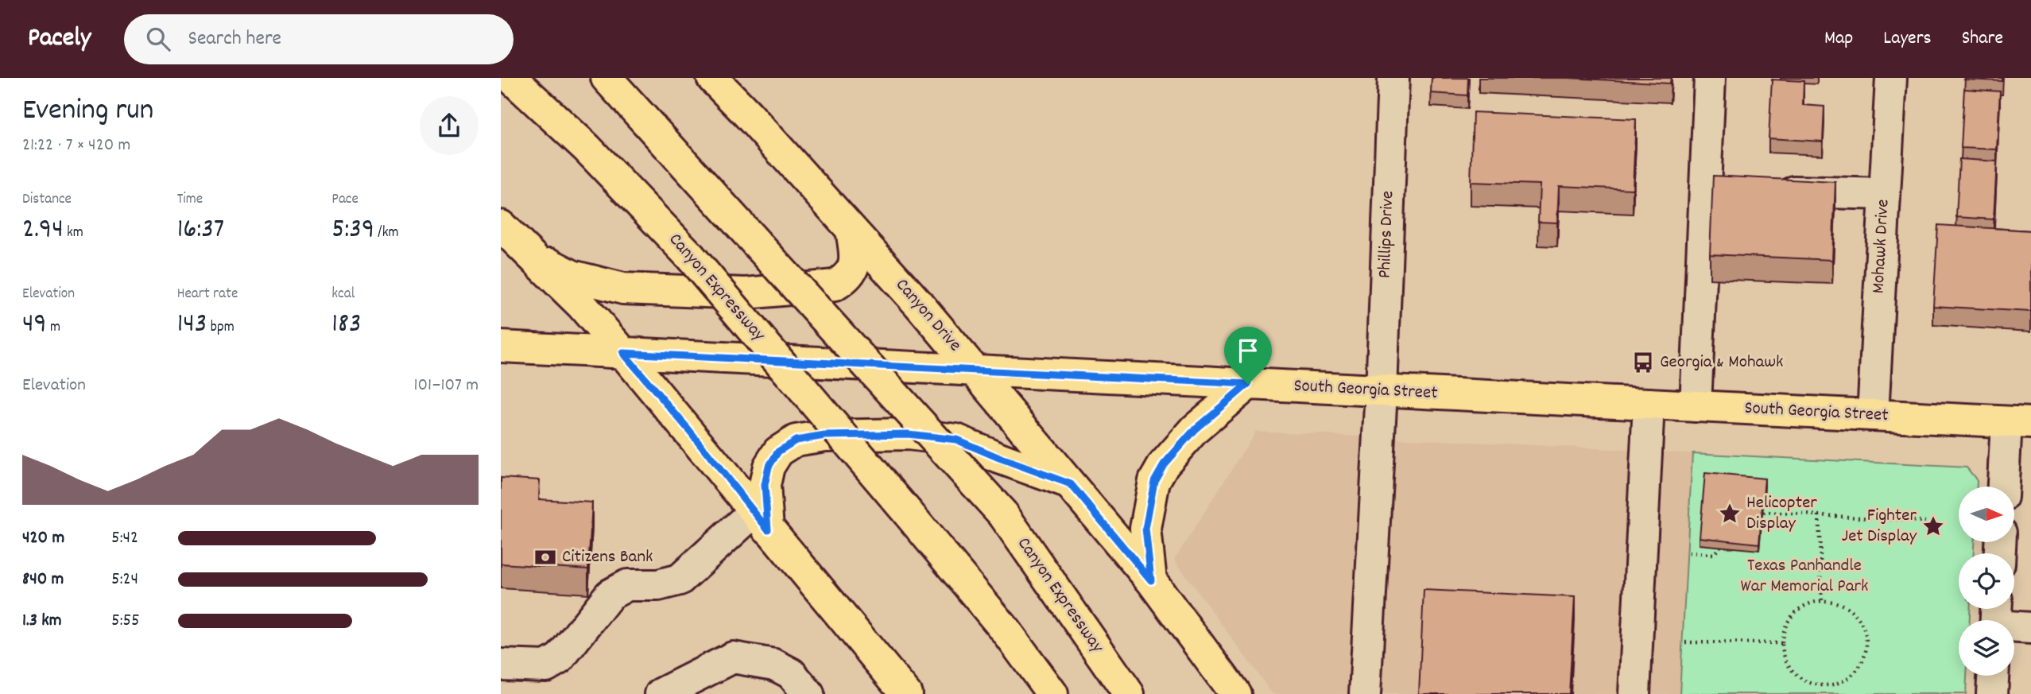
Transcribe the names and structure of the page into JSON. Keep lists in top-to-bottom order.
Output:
{
  "streets": {
    "main road": ["Canyon Expressway", "Canyon Drive", "South Georgia Street"],
    "street": ["Phillips Drive", "Mohawk Drive"]
  },
  "crossings": [
    ["Phillips Drive", "South Georgia Street"],
    ["Mohawk Drive", "South Georgia Street"],
    ["Canyon Drive", "South Georgia Street"]
  ],
  "parks": ["Texas Panhandle War Memorial Park"],
  "places": {
    "bus stop": ["Georgia & Mohawk"],
    "place": ["Helicopter Display", "Fighter Jet Display"],
    "bank": ["Citizens Bank"]
  },
  "north": "right",
  "page": {
    "header": "Pacely",
    "search": "Search here",
    "nav": ["Map", "Layers", "Share"],
    "heading": ["Evening run", "21:22 · 7 × 420 m"],
    "stats": [
      ["Distance", "2.94 km"],
      ["Time", "16:37"],
      ["Pace", "5:39 /km"],
      ["Elevation", "49 m"],
      ["Heart rate", "143 bpm"],
      ["kcal", "183"]
    ],
    "chart": ["Elevation", "101–107 m"],
    "list": [
      {
        "name": "420 m",
        "note": "5:42"
      },
      {
        "name": "840 m",
        "note": "5:24"
      },
      {
        "name": "1.3 km",
        "note": "5:55"
      }
    ]
  }
}
